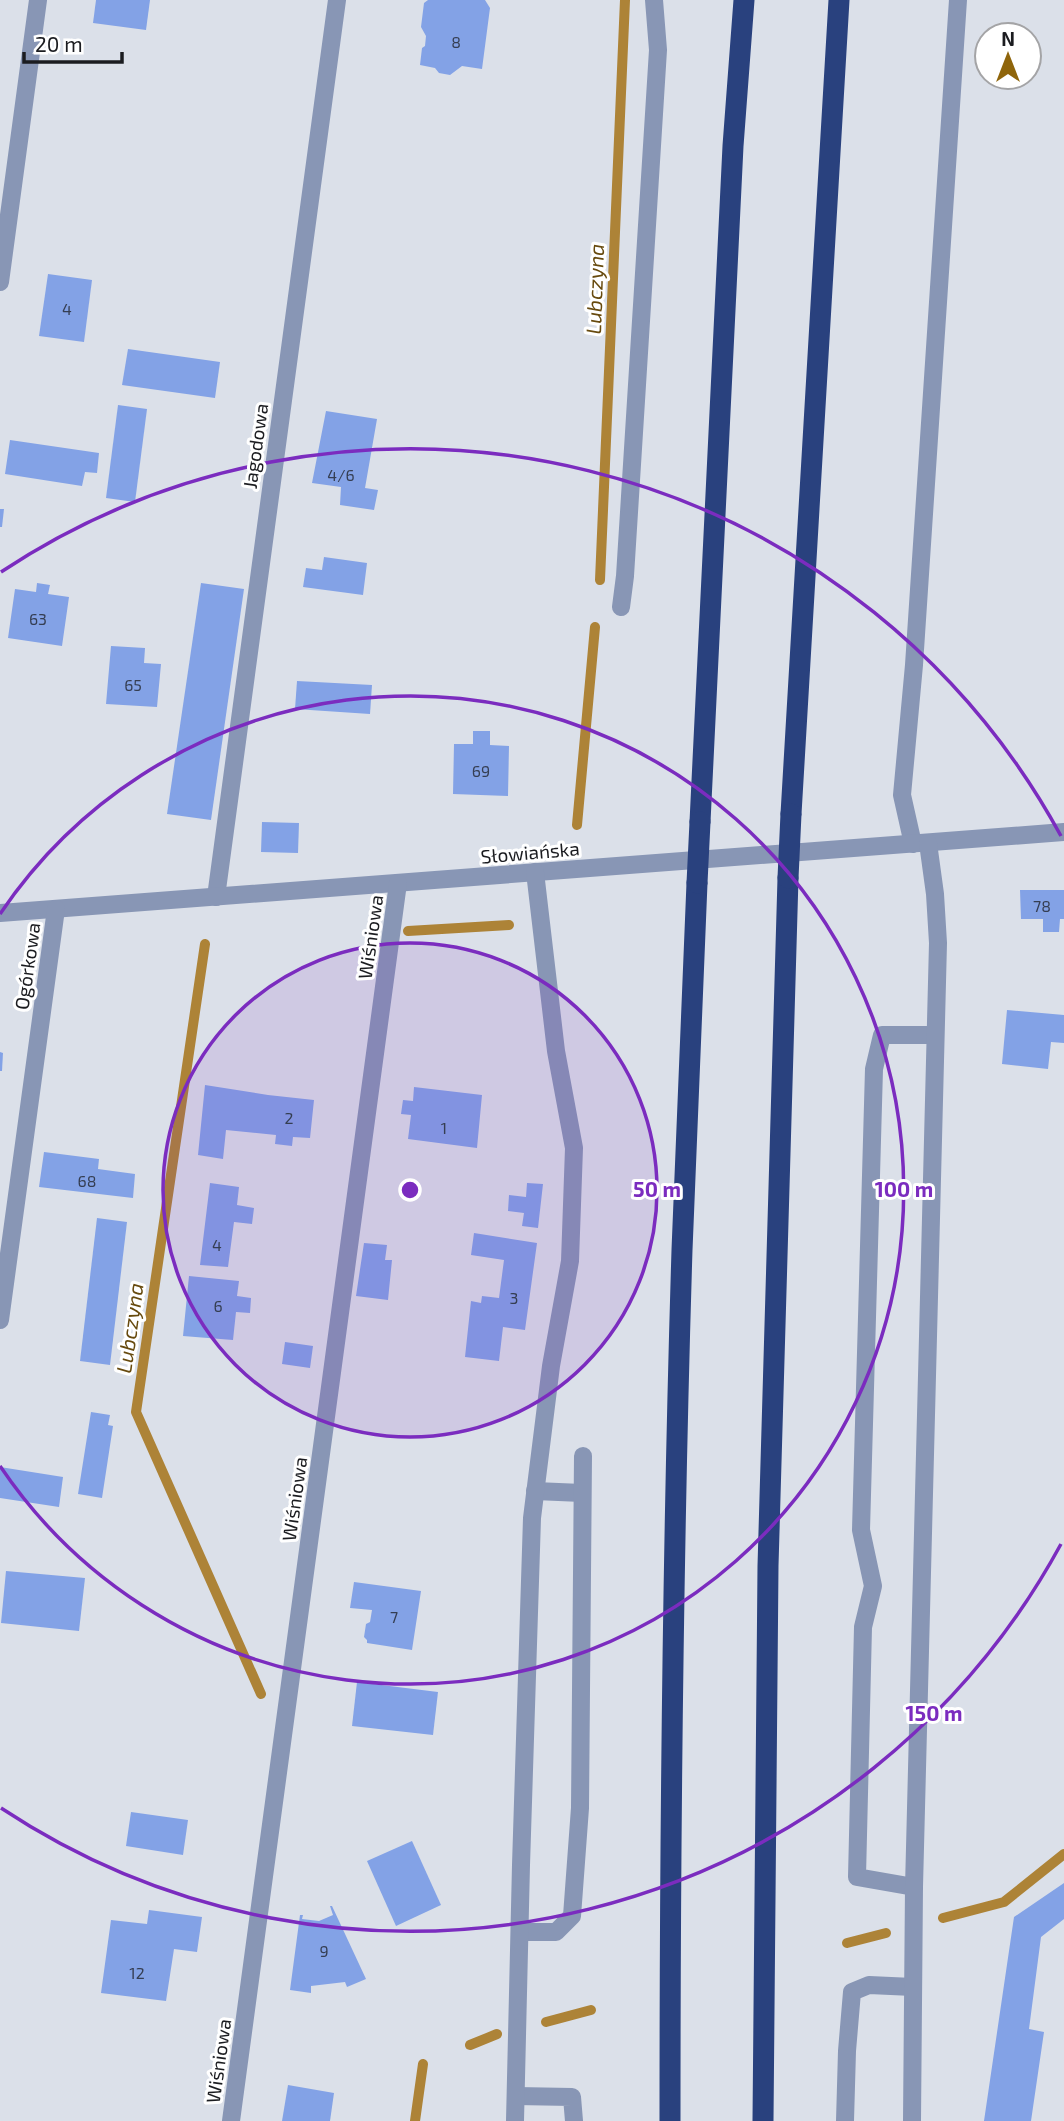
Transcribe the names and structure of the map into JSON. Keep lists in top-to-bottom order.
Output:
{
  "streets": {
    "street": [
      "Jagodowa",
      "Słowiańska",
      "Wiśniowa",
      "Ogórkowa"
    ]
  },
  "crossings": [
    ["Jagodowa", "Słowiańska"],
    ["Słowiańska", "Wiśniowa"],
    ["Słowiańska", "Ogórkowa"]
  ],
  "water": ["Lubczyna"],
  "house_numbers": [
    "8",
    "4",
    "4/6",
    "63",
    "65",
    "69",
    "78",
    "2",
    "1",
    "68",
    "4",
    "3",
    "6",
    "7",
    "9",
    "12"
  ],
  "scale_bar": "20 m",
  "north": "top",
  "rings": ["50 m", "100 m", "150 m"]
}
